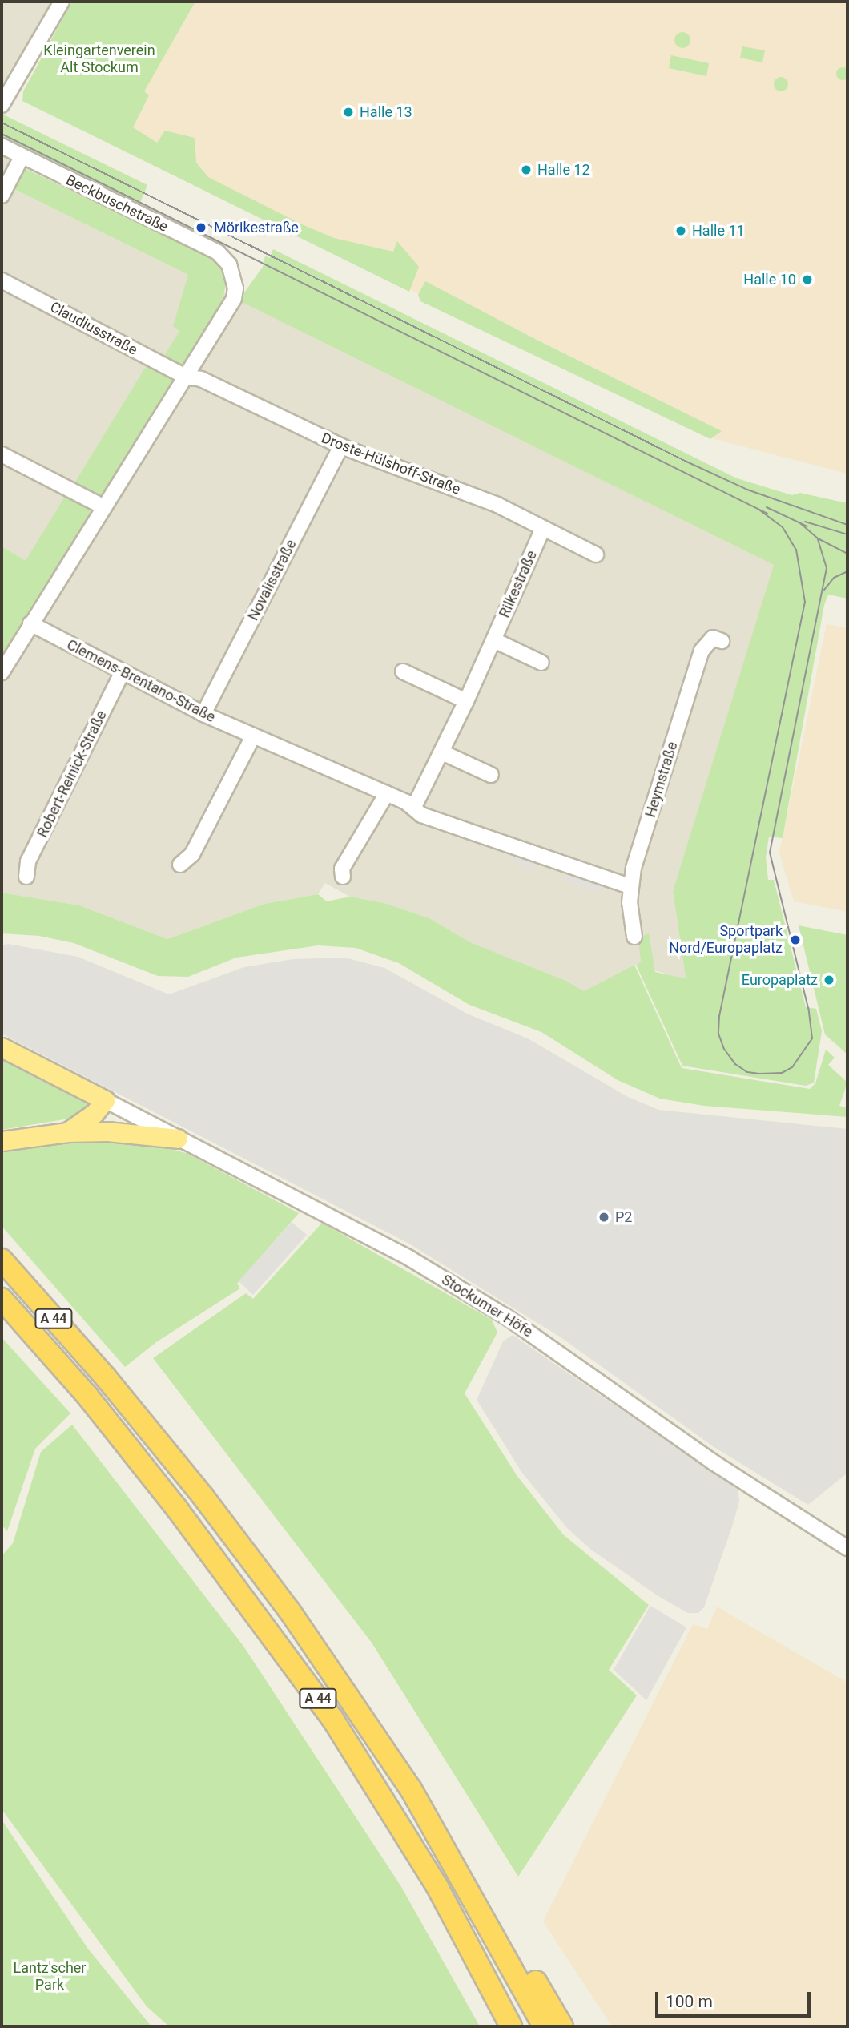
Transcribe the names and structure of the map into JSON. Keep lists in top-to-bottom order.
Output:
{
  "streets": {
    "highway": ["A 44"],
    "street": [
      "Beckbuschstraße",
      "Claudiusstraße",
      "Droste-Hülshoff-Straße",
      "Novalisstraße",
      "Rilkestraße",
      "Clemens-Brentano-Straße",
      "Robert-Reinick-Straße",
      "Heymstraße",
      "Stockumer Höfe"
    ]
  },
  "crossings": [
    ["Beckbuschstraße", "Claudiusstraße"],
    ["Beckbuschstraße", "Droste-Hülshoff-Straße"],
    ["Claudiusstraße", "Droste-Hülshoff-Straße"],
    ["Droste-Hülshoff-Straße", "Novalisstraße"],
    ["Droste-Hülshoff-Straße", "Rilkestraße"],
    ["Novalisstraße", "Clemens-Brentano-Straße"],
    ["Rilkestraße", "Clemens-Brentano-Straße"],
    ["Clemens-Brentano-Straße", "Robert-Reinick-Straße"],
    ["Clemens-Brentano-Straße", "Heymstraße"]
  ],
  "parks": ["Kleingartenverein Alt Stockum", "Lantz'scher Park"],
  "places": [
    "Halle 13",
    "Halle 12",
    "Mörikestraße",
    "Halle 11",
    "Halle 10",
    "Sportpark Nord/Europaplatz",
    "Europaplatz",
    "P2"
  ],
  "scale_bar": "100 m"
}
